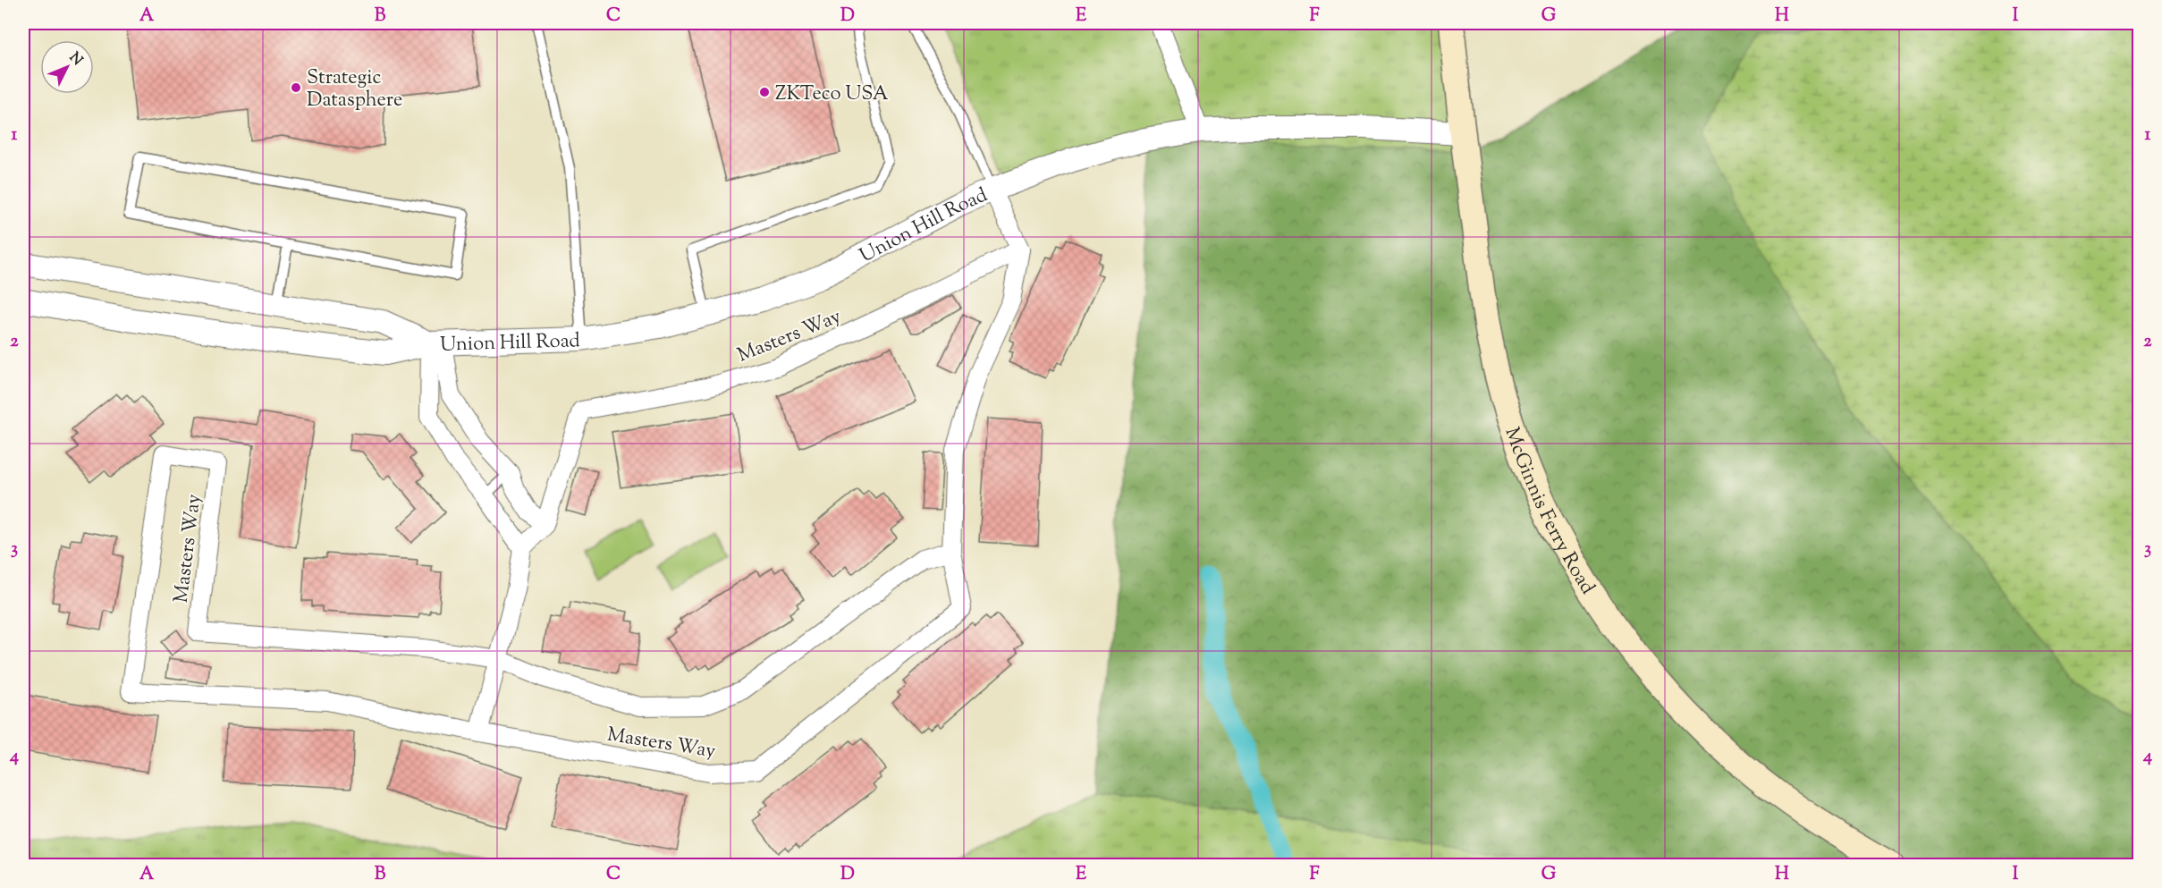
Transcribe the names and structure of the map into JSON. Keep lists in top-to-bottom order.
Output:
{
  "streets": {
    "main road": ["McGinnis Ferry Road"],
    "street": ["Union Hill Road", "Masters Way"]
  },
  "crossings": [
    ["Union Hill Road", "McGinnis Ferry Road"]
  ],
  "places": ["Strategic Datasphere", "ZKTeco USA"],
  "north": "top right",
  "grid": {
    "columns": [
      "A",
      "B",
      "C",
      "D",
      "E",
      "F",
      "G",
      "H",
      "I"
    ],
    "rows": [
      "1",
      "2",
      "3",
      "4"
    ]
  }
}
